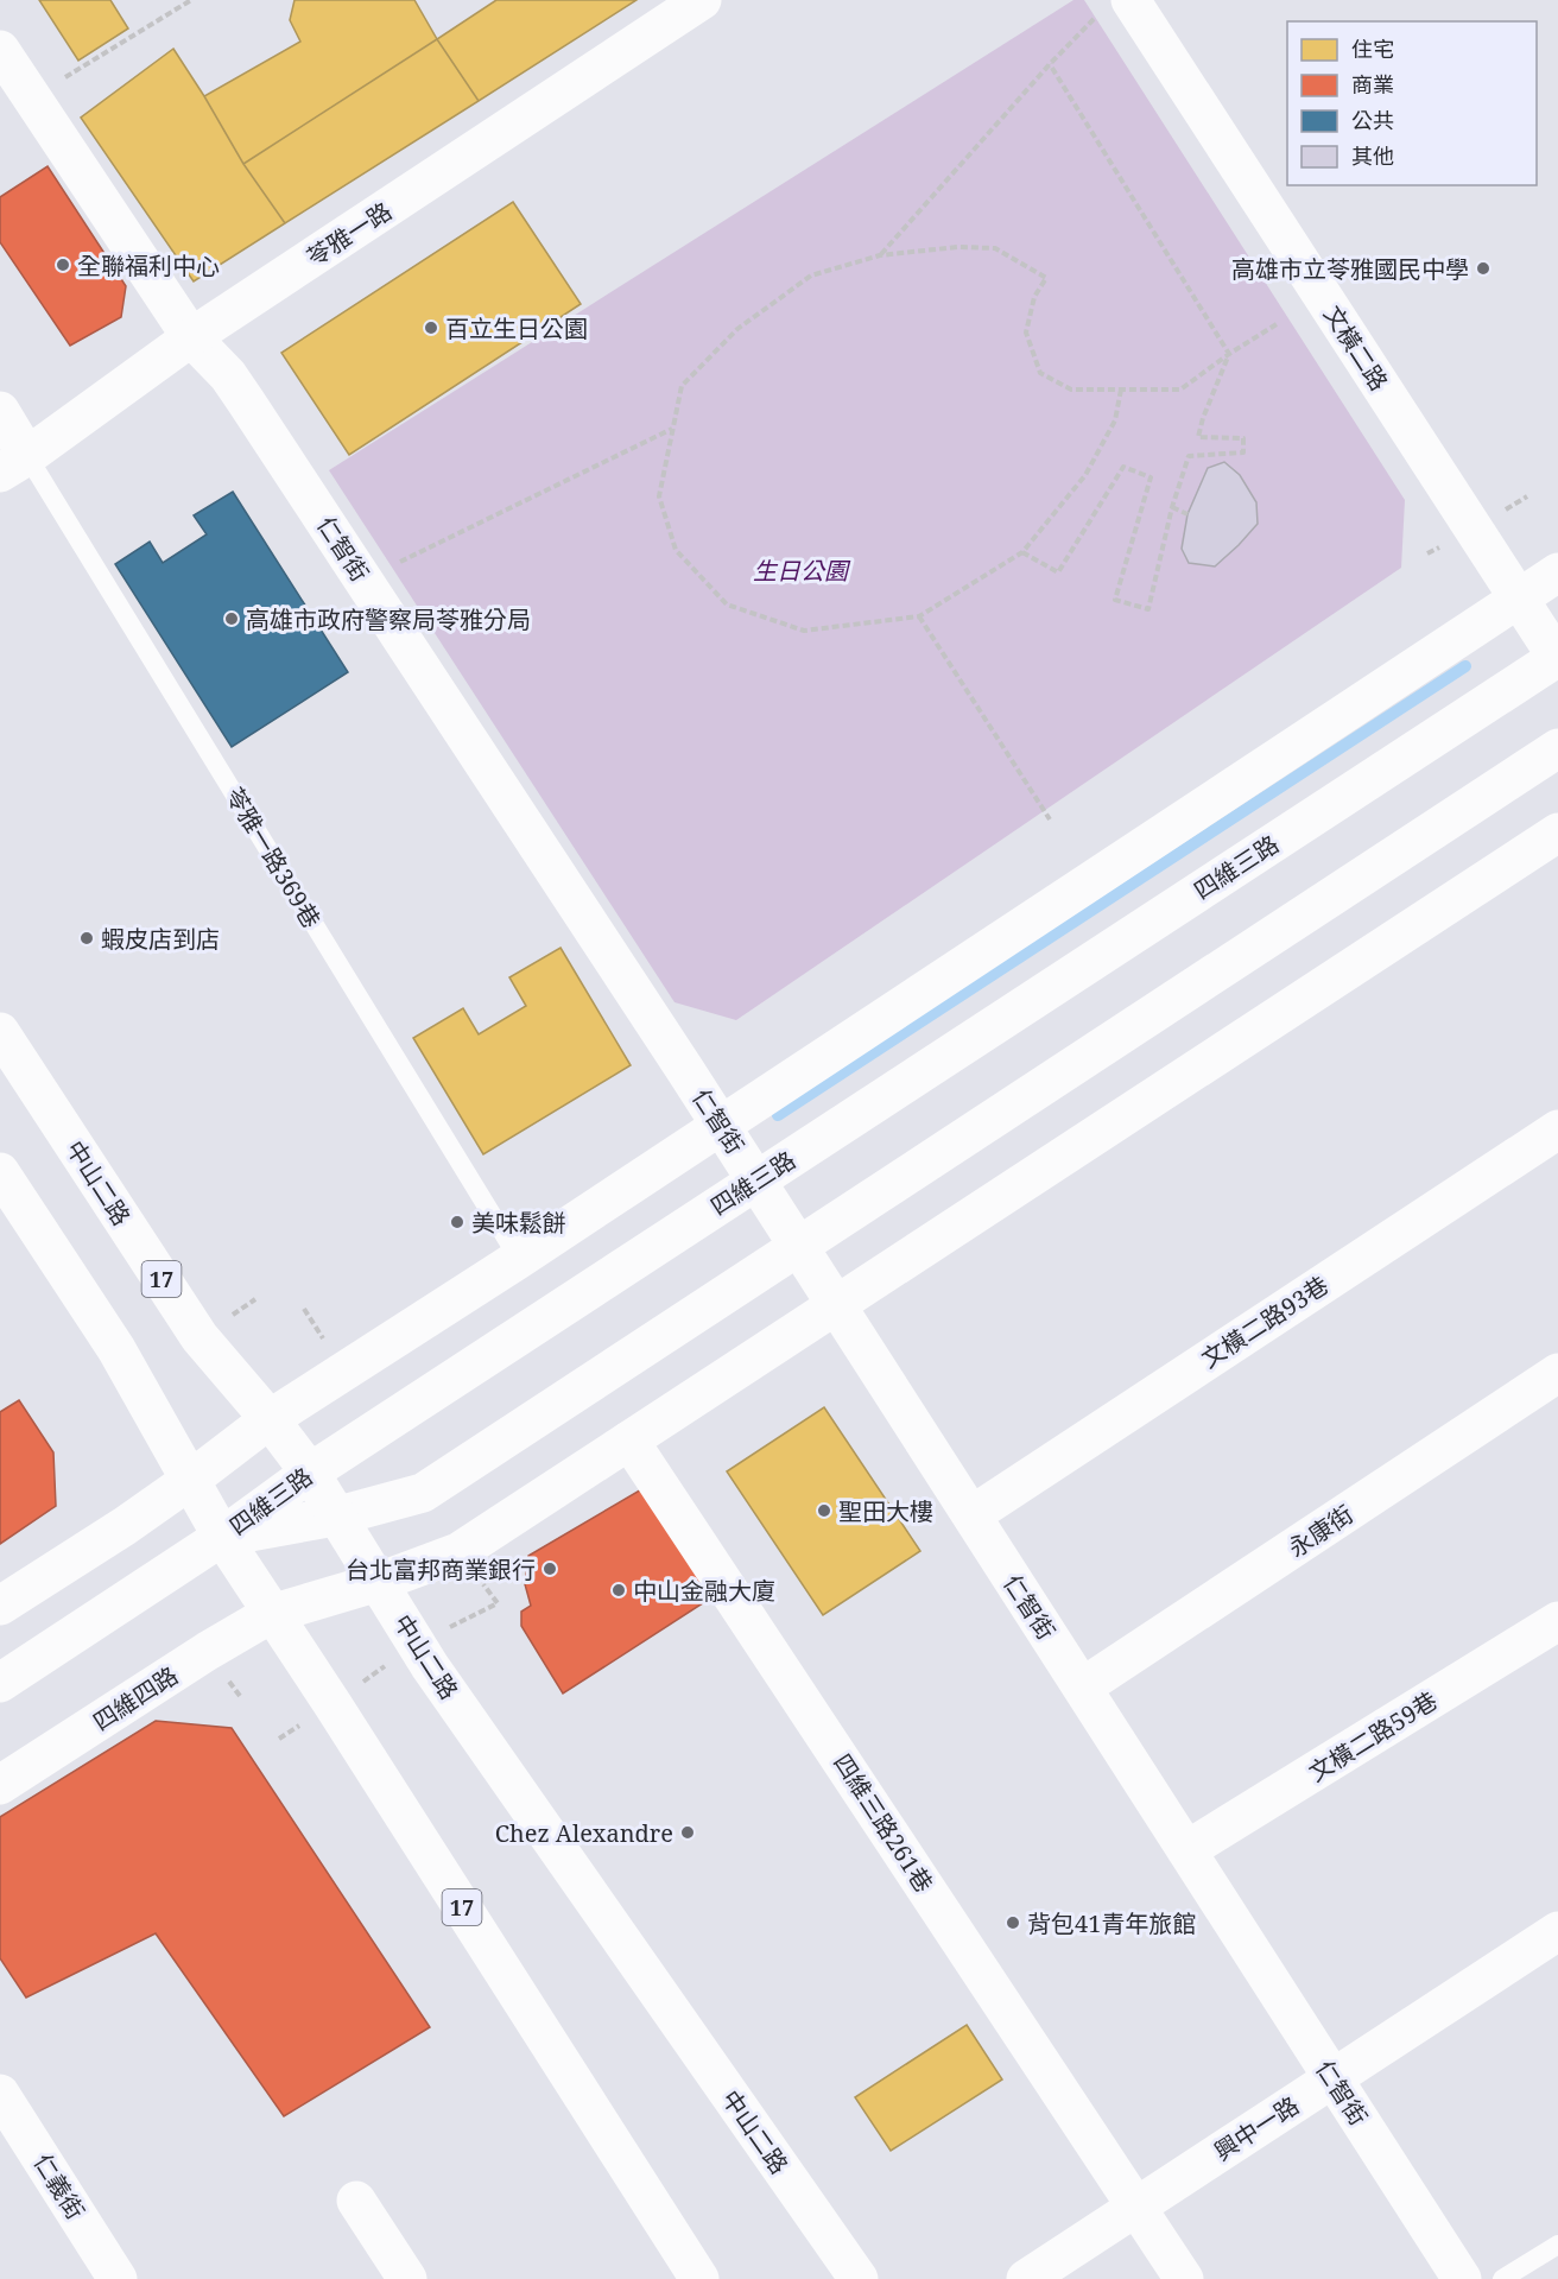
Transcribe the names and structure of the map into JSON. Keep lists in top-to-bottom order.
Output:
{
  "streets": {
    "street": [
      "苓雅一路",
      "文橫二路",
      "仁智街",
      "四維三路",
      "中山二路",
      "17",
      "文橫二路93巷",
      "永康街",
      "四維四路",
      "文橫二路59巷",
      "四維三路261巷",
      "興中一路",
      "仁義街"
    ],
    "lane": ["苓雅一路369巷"]
  },
  "crossings": [
    ["苓雅一路", "仁智街"],
    ["苓雅一路", "苓雅一路369巷"],
    ["文橫二路", "四維三路"],
    ["仁智街", "四維三路"],
    ["仁智街", "文橫二路93巷"],
    ["仁智街", "永康街"],
    ["仁智街", "文橫二路59巷"],
    ["仁智街", "興中一路"],
    ["四維三路", "中山二路"],
    ["四維三路", "17"],
    ["17", "四維四路"],
    ["四維三路261巷", "興中一路"]
  ],
  "parks": ["生日公園"],
  "places": [
    "全聯福利中心",
    "高雄市立苓雅國民中學",
    "百立生日公園",
    "高雄市政府警察局苓雅分局",
    "蝦皮店到店",
    "美味鬆餅",
    "聖田大樓",
    "台北富邦商業銀行",
    "中山金融大廈",
    "Chez Alexandre",
    "背包41青年旅館"
  ],
  "legend": [
    "住宅",
    "商業",
    "公共",
    "其他"
  ]
}
